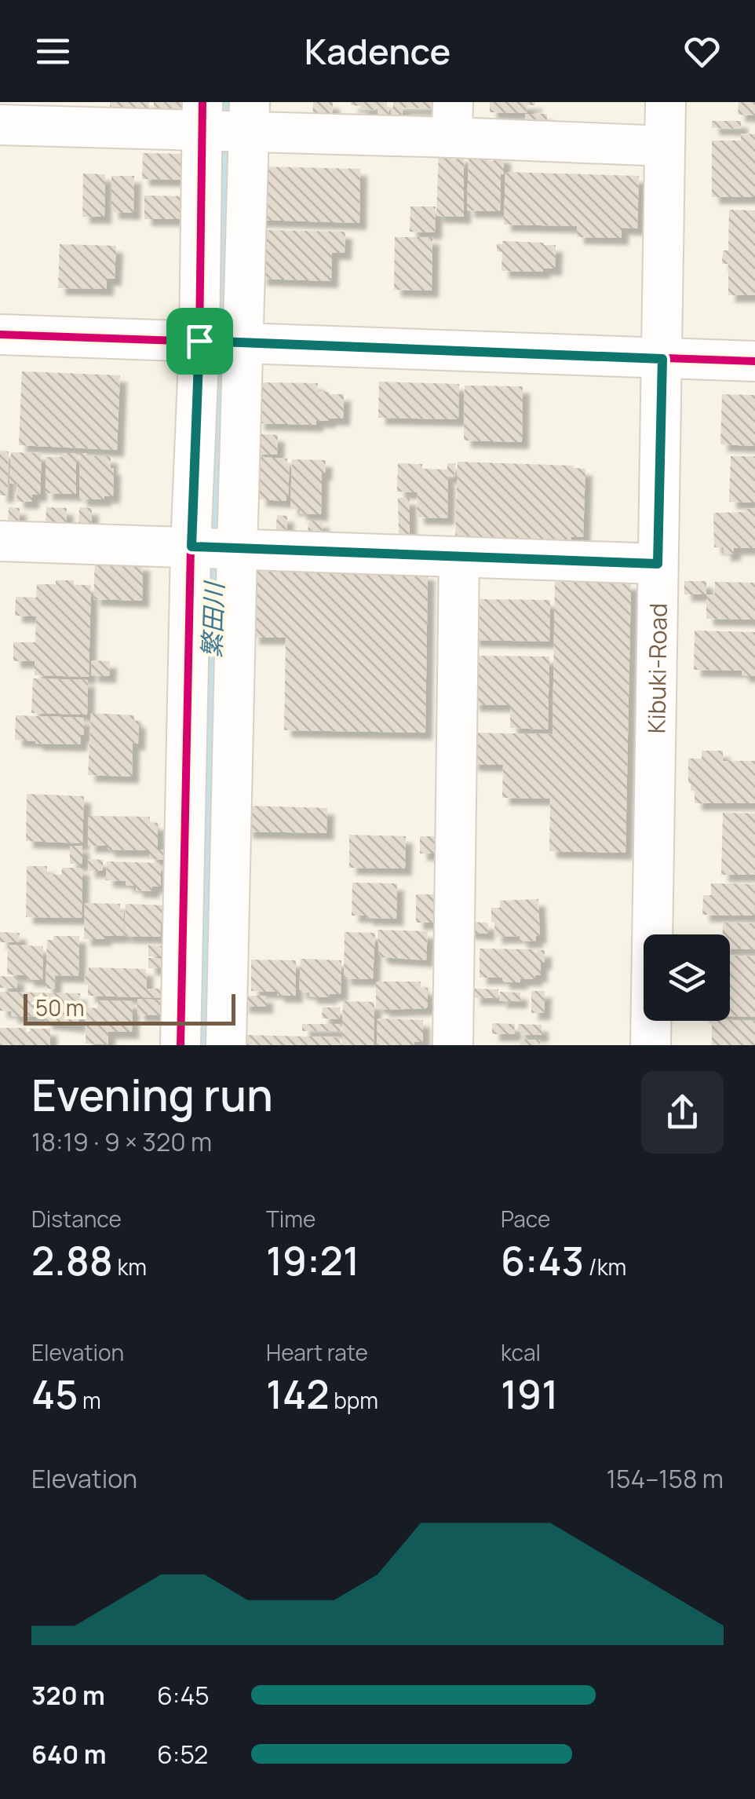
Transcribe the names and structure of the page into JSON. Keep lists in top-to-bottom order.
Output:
{
  "streets": {
    "street": ["Kibuki-Road"]
  },
  "water": ["繁田川"],
  "scale_bar": "50 m",
  "page": {
    "header": "Kadence",
    "scale": "50 m",
    "heading": ["Evening run", "18:19 · 9 × 320 m"],
    "stats": [
      ["Distance", "2.88 km"],
      ["Time", "19:21"],
      ["Pace", "6:43 /km"],
      ["Elevation", "45 m"],
      ["Heart rate", "142 bpm"],
      ["kcal", "191"]
    ],
    "chart": ["Elevation", "154–158 m"],
    "list": [
      {
        "name": "320 m",
        "note": "6:45"
      },
      {
        "name": "640 m",
        "note": "6:52"
      }
    ]
  }
}
